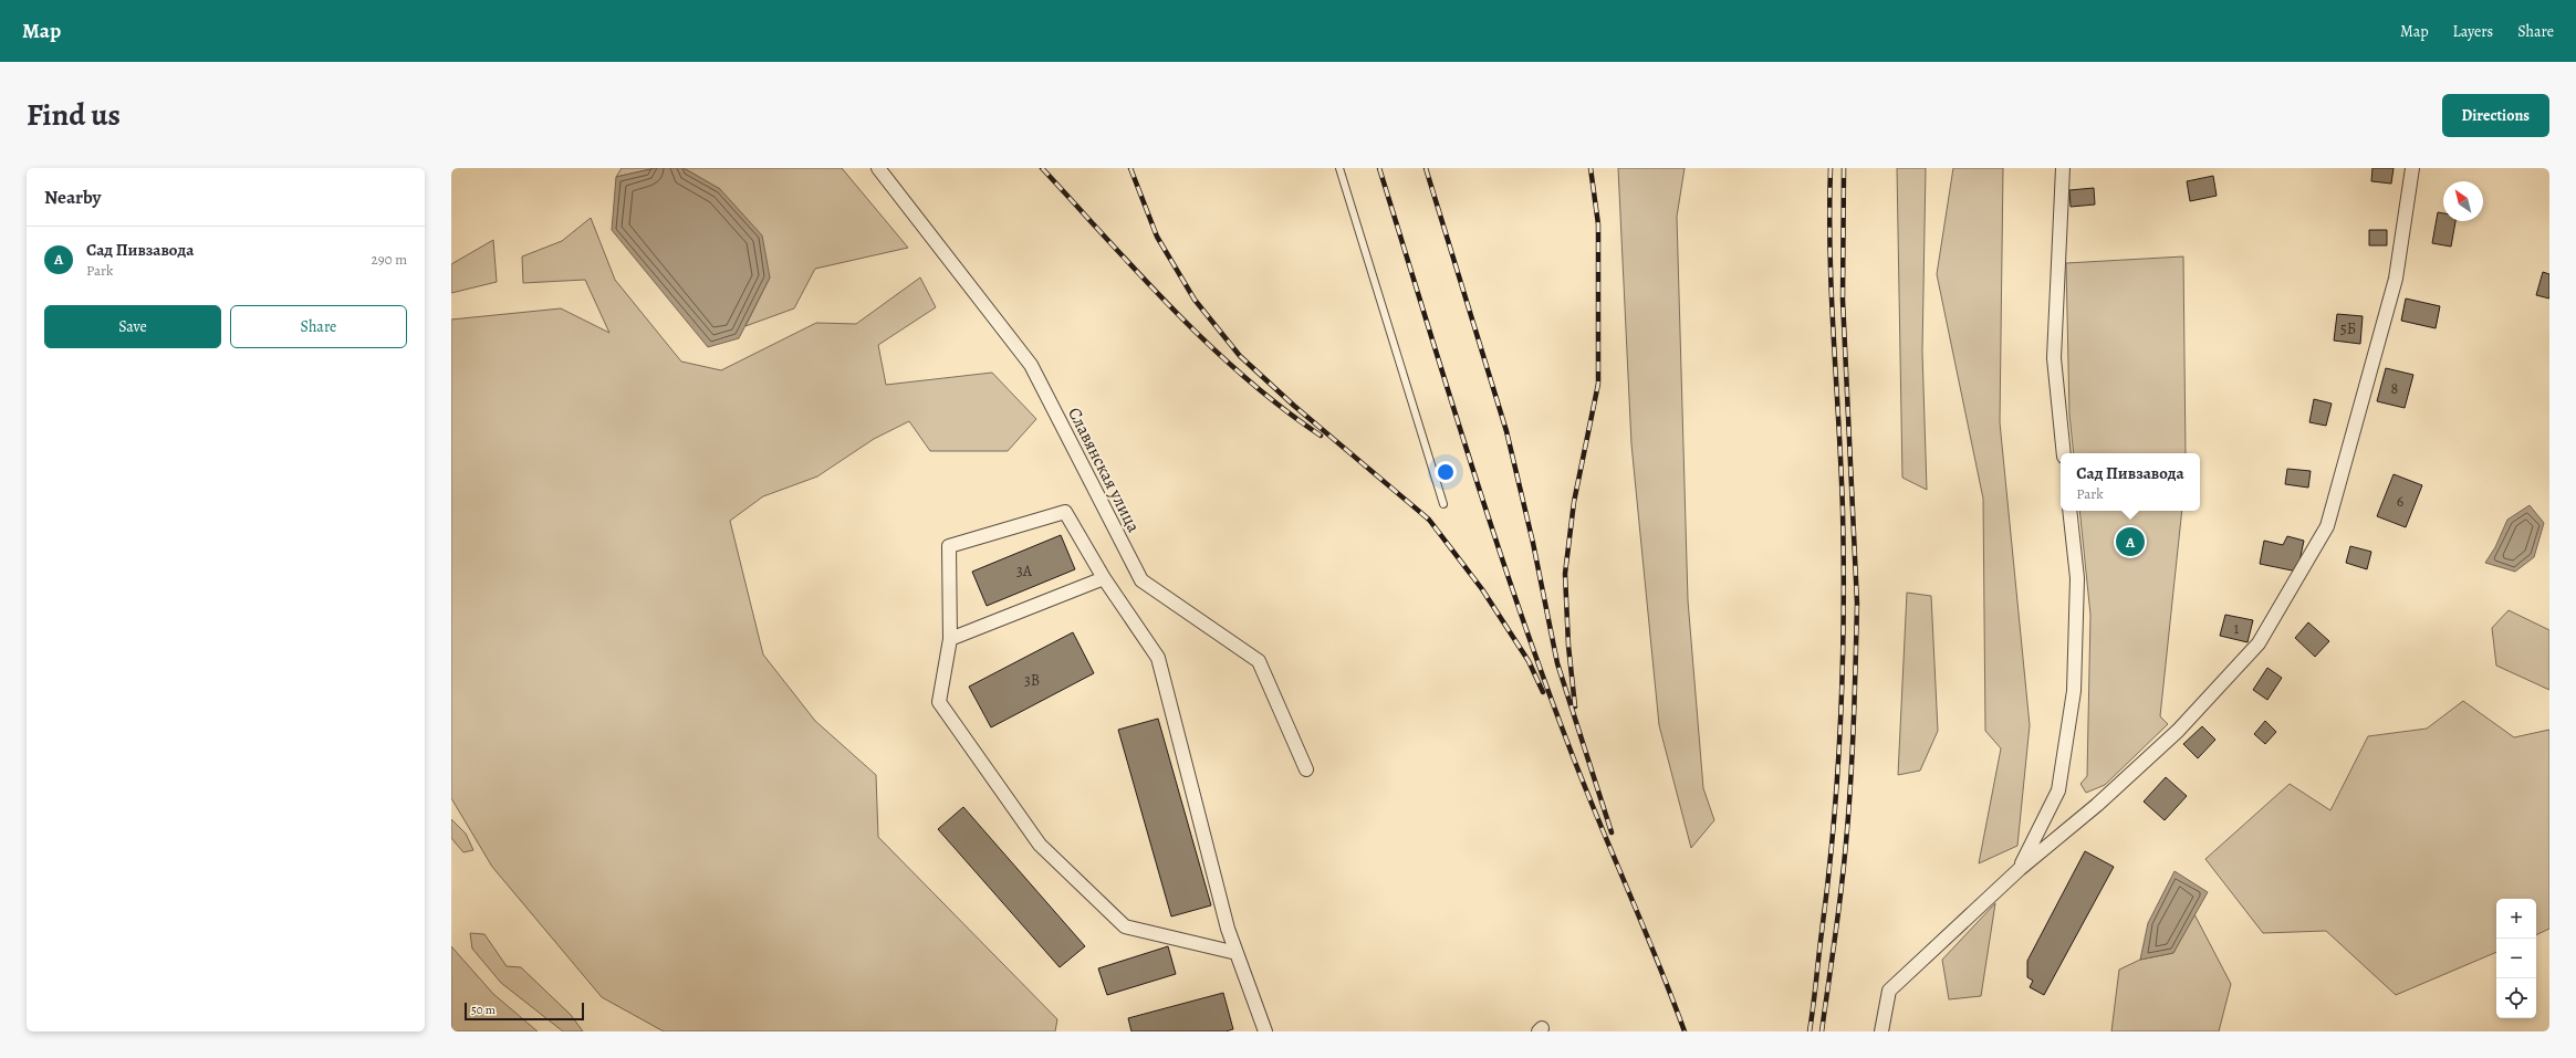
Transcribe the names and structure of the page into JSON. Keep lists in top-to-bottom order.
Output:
{
  "streets": {
    "street": ["Славянская улица"]
  },
  "house_numbers": [
    "5Б",
    "8",
    "6",
    "3А",
    "1",
    "3В"
  ],
  "scale_bar": "50 m",
  "north": "top left",
  "page": {
    "header": "Map",
    "nav": ["Map", "Layers", "Share"],
    "title": "Find us",
    "buttons": [
      "Directions",
      ["Save", "Share"]
    ],
    "heading": "Nearby",
    "list": [
      {
        "mark": "A",
        "name": "Сад Пивзавода",
        "note": "Park",
        "value": "290 m"
      }
    ],
    "popup": ["Сад Пивзавода", "Park"],
    "pins": "A",
    "map_buttons": ["+", "−"],
    "scale": "50 m"
  }
}
